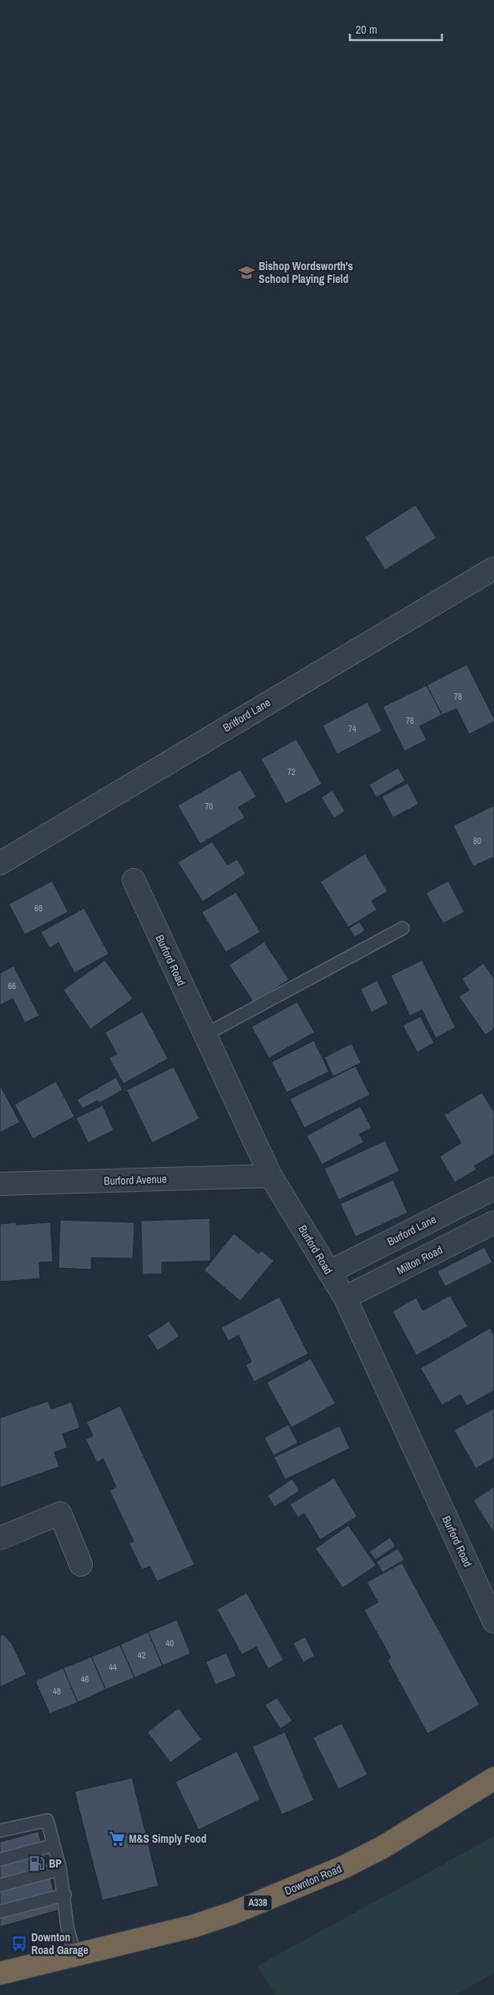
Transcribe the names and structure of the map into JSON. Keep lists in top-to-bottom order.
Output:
{
  "streets": {
    "highway": ["Downton Road", "A338"],
    "street": [
      "Britford Lane",
      "Burford Road",
      "Burford Avenue",
      "Burford Lane",
      "Milton Road"
    ]
  },
  "crossings": [
    ["Burford Road", "Burford Avenue"],
    ["Burford Road", "Burford Lane"],
    ["Burford Road", "Milton Road"]
  ],
  "places": {
    "school or university": ["Bishop Wordsworth's School Playing Field"],
    "supermarket": ["M&S Simply Food"],
    "fuel station": ["BP"],
    "bus stop": ["Downton Road Garage"]
  },
  "house_numbers": [
    "78",
    "76",
    "74",
    "72",
    "70",
    "80",
    "68",
    "66",
    "40",
    "42",
    "44",
    "46",
    "48"
  ],
  "scale_bar": "20 m"
}
